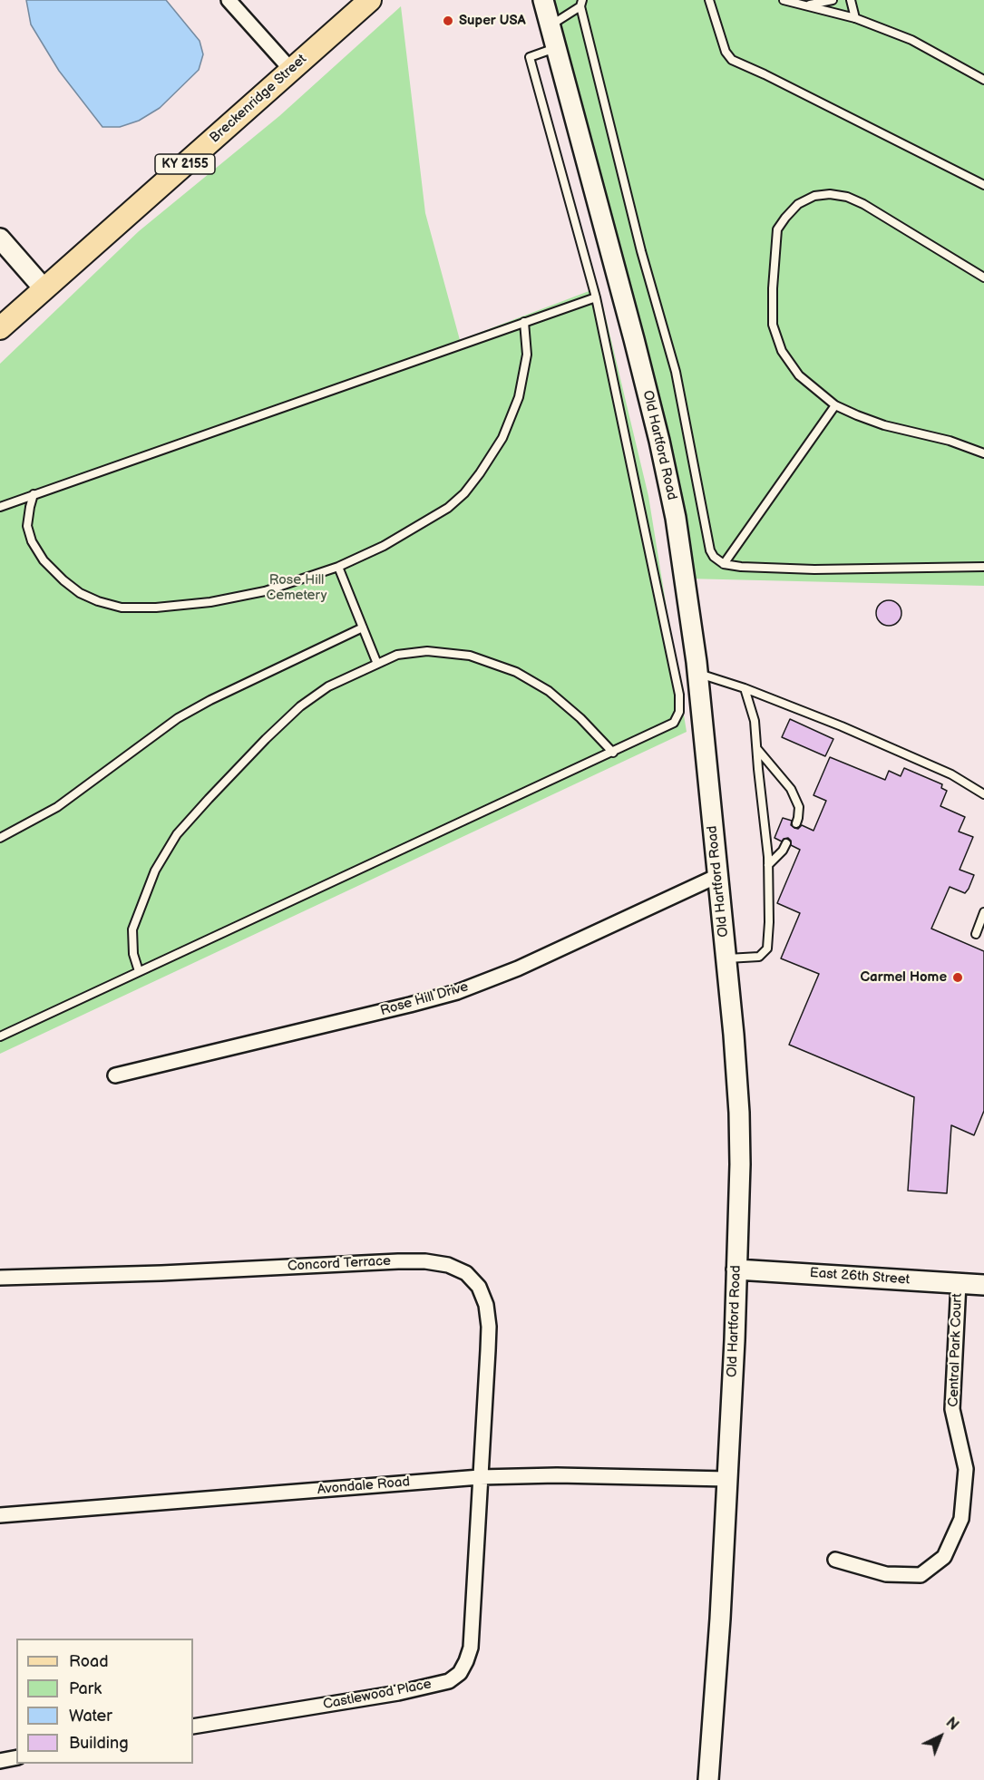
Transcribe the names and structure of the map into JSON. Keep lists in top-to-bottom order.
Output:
{
  "streets": {
    "main road": [
      "Breckenridge Street",
      "KY 2155",
      "Old Hartford Road",
      "East 26th Street"
    ],
    "street": [
      "Rose Hill Drive",
      "Concord Terrace",
      "Central Park Court",
      "Avondale Road",
      "Castlewood Place"
    ]
  },
  "crossings": [
    ["Old Hartford Road", "Rose Hill Drive"],
    ["Old Hartford Road", "East 26th Street"],
    ["Old Hartford Road", "Avondale Road"],
    ["Concord Terrace", "Avondale Road"],
    ["Concord Terrace", "Castlewood Place"],
    ["East 26th Street", "Central Park Court"],
    ["Avondale Road", "Castlewood Place"]
  ],
  "parks": ["Rose Hill Cemetery"],
  "places": ["Super USA", "Carmel Home"],
  "legend": [
    "Road",
    "Park",
    "Water",
    "Building"
  ],
  "north": "top right"
}
